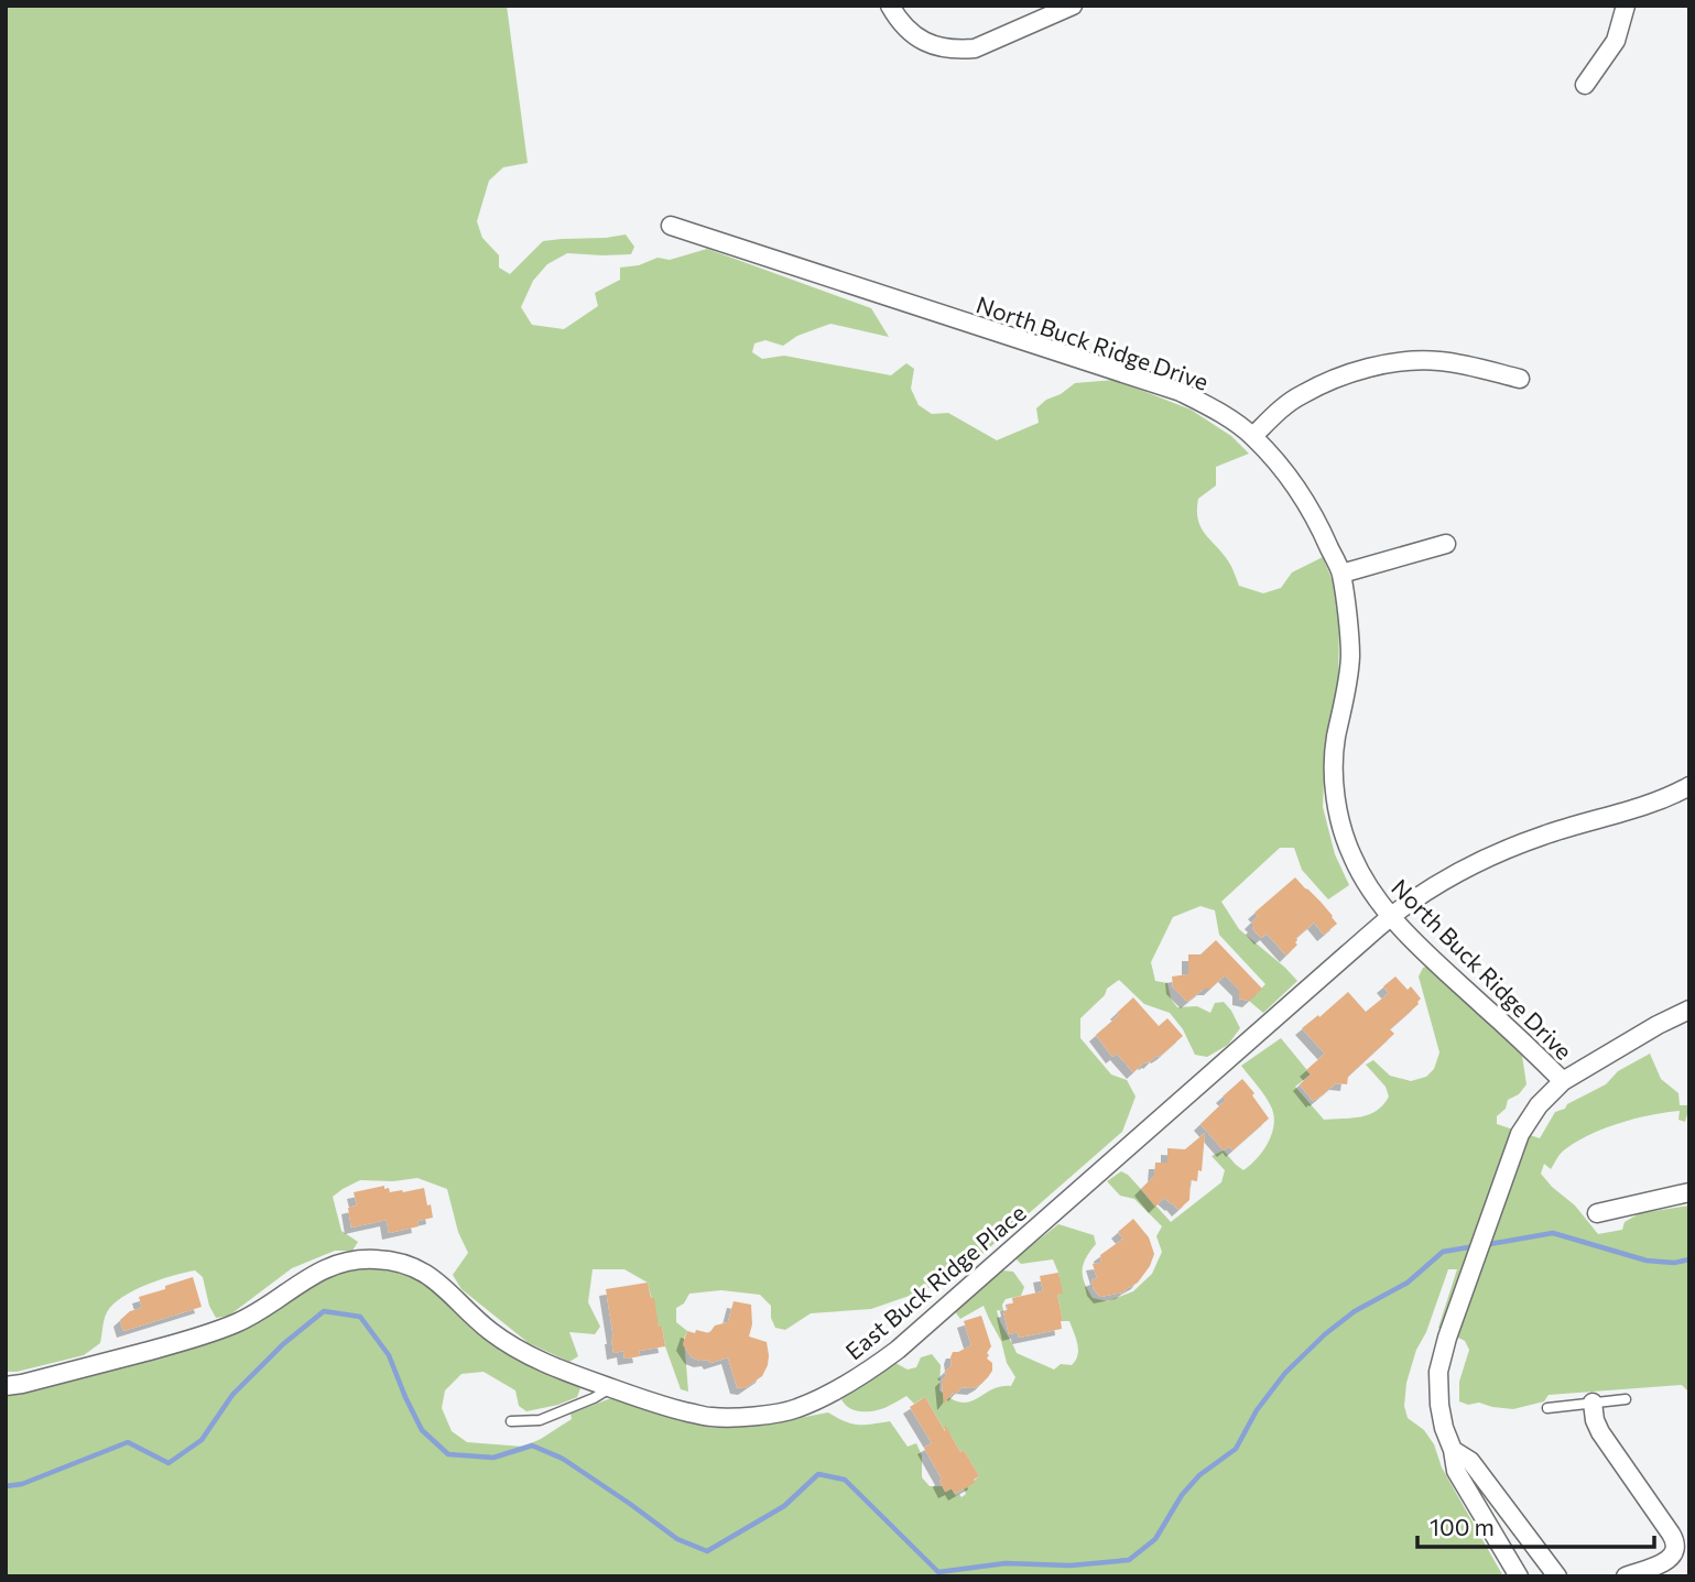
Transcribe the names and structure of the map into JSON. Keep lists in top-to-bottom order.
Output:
{
  "streets": {
    "street": ["North Buck Ridge Drive", "East Buck Ridge Place"]
  },
  "crossings": [
    ["North Buck Ridge Drive", "East Buck Ridge Place"]
  ],
  "scale_bar": "100 m"
}
